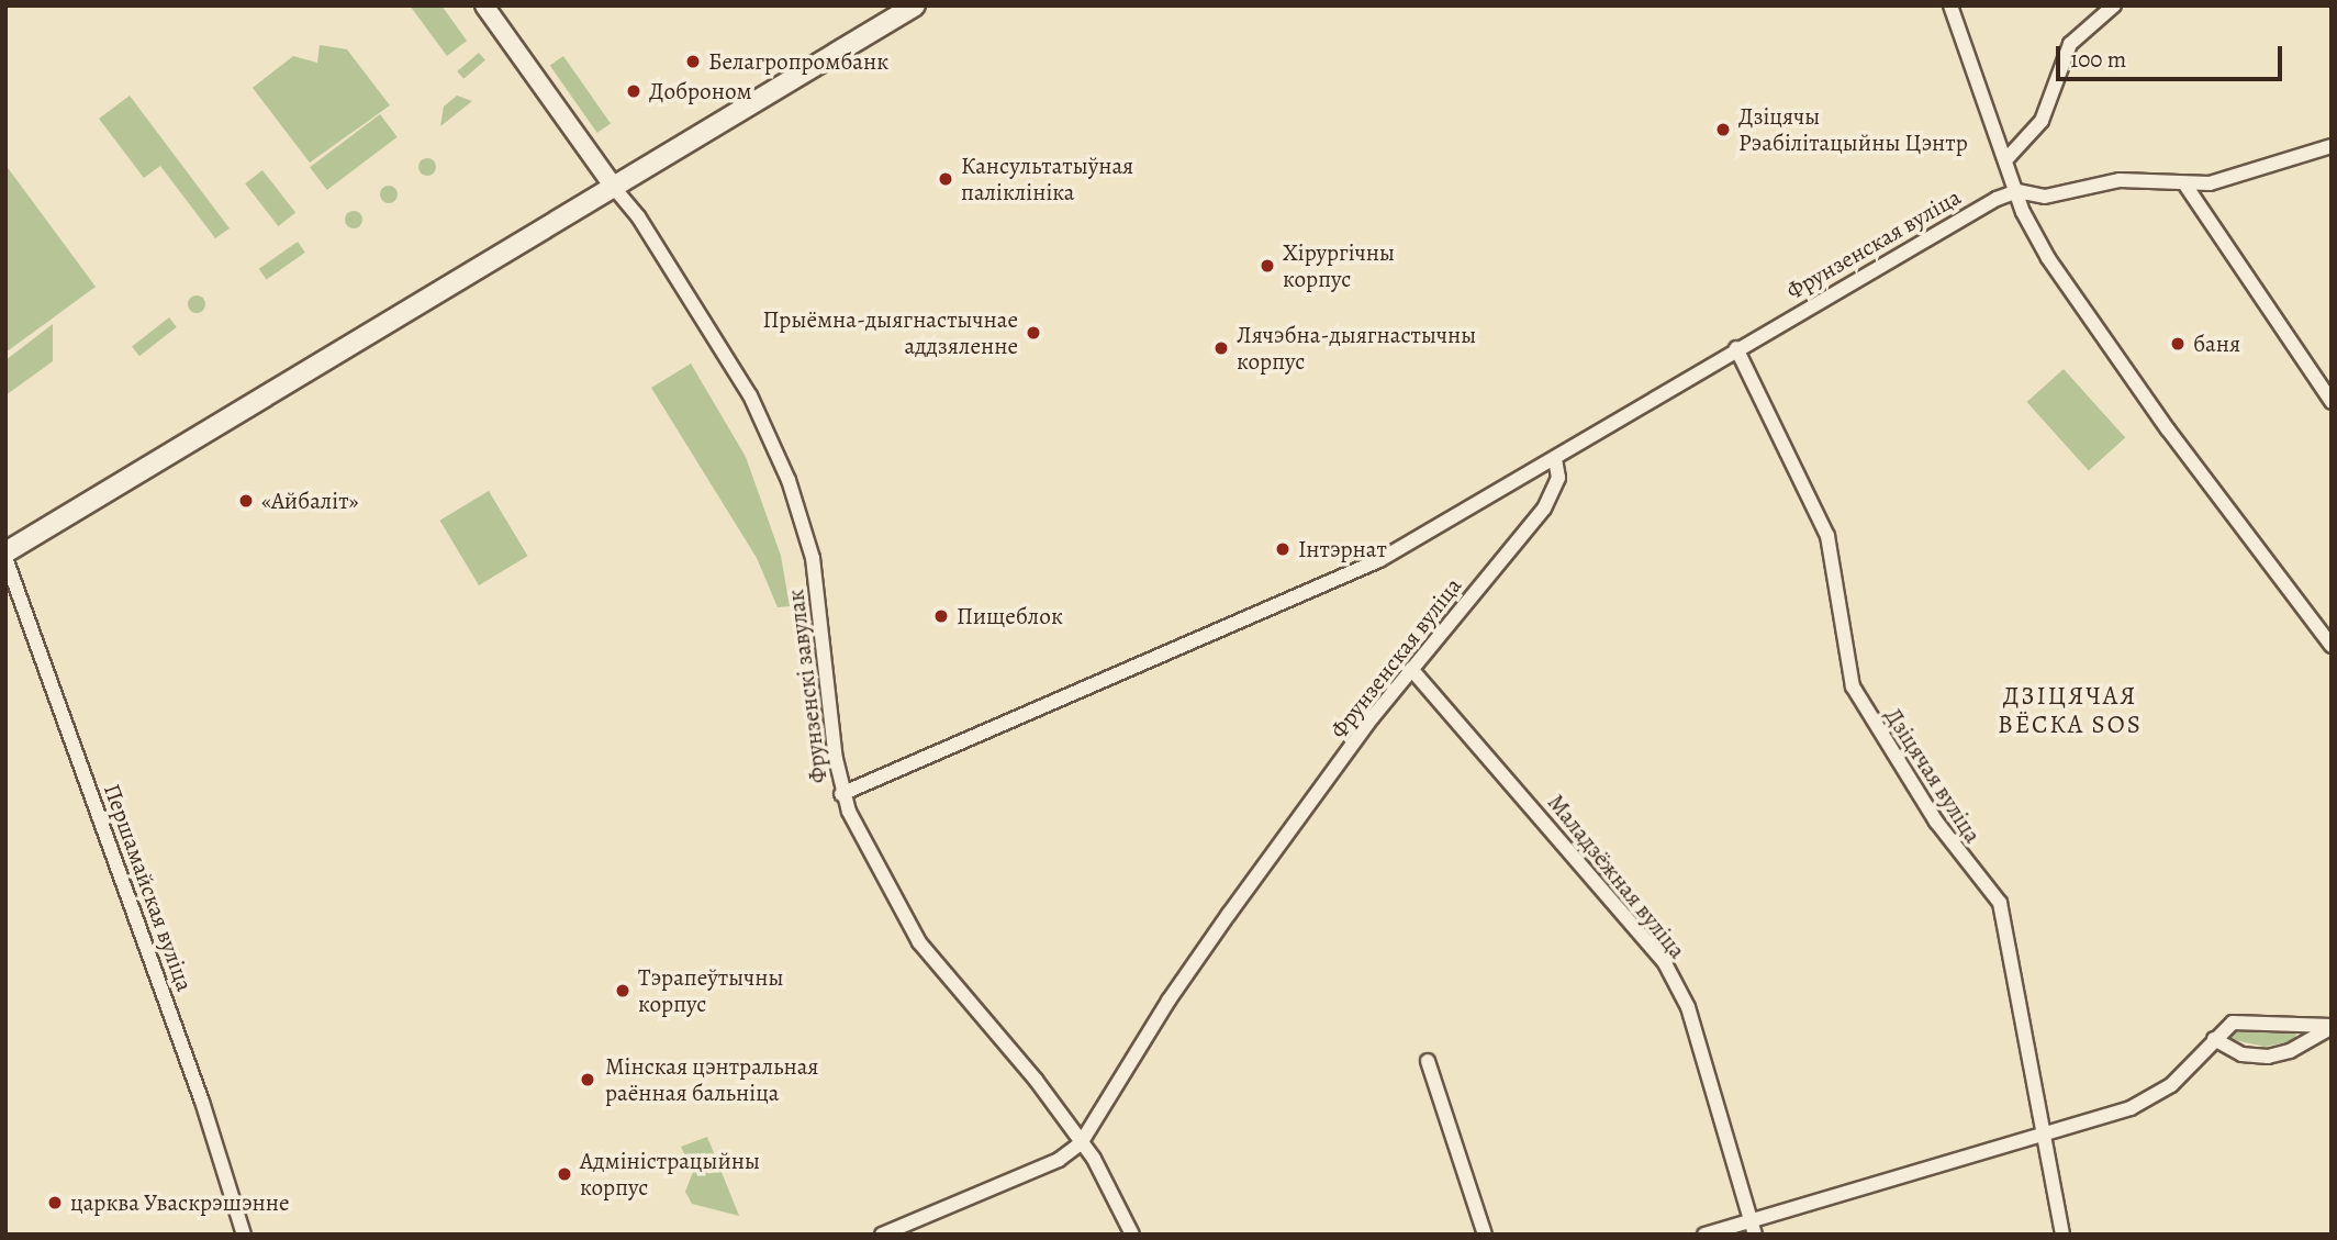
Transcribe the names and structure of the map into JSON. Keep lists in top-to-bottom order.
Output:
{
  "streets": {
    "street": [
      "Фрунзенская вуліца",
      "Фрунзенскі завулак",
      "Дзіцячая вуліца",
      "Маладзёжная вуліца",
      "Першамайская вуліца"
    ]
  },
  "crossings": [
    ["Фрунзенская вуліца", "Фрунзенскі завулак"],
    ["Фрунзенская вуліца", "Дзіцячая вуліца"],
    ["Фрунзенская вуліца", "Маладзёжная вуліца"]
  ],
  "districts": ["ДЗІЦЯЧАЯ ВЁСКА SOS"],
  "places": [
    "Белагропромбанк",
    "Доброном",
    "Дзіцячы Рэабілітацыйны Цэнтр",
    "Кансультатыўная паліклініка",
    "Хірургічны корпус",
    "Прыёмна-дыягнастычнае аддзяленне",
    "баня",
    "Лячэбна-дыягнастычны корпус",
    "«Айбаліт»",
    "Інтэрнат",
    "Пищеблок",
    "Тэрапеўтычны корпус",
    "Мінская цэнтральная раённая бальніца",
    "Адміністрацыйны корпус",
    "царква Уваскрэшэнне"
  ],
  "scale_bar": "100 m"
}
